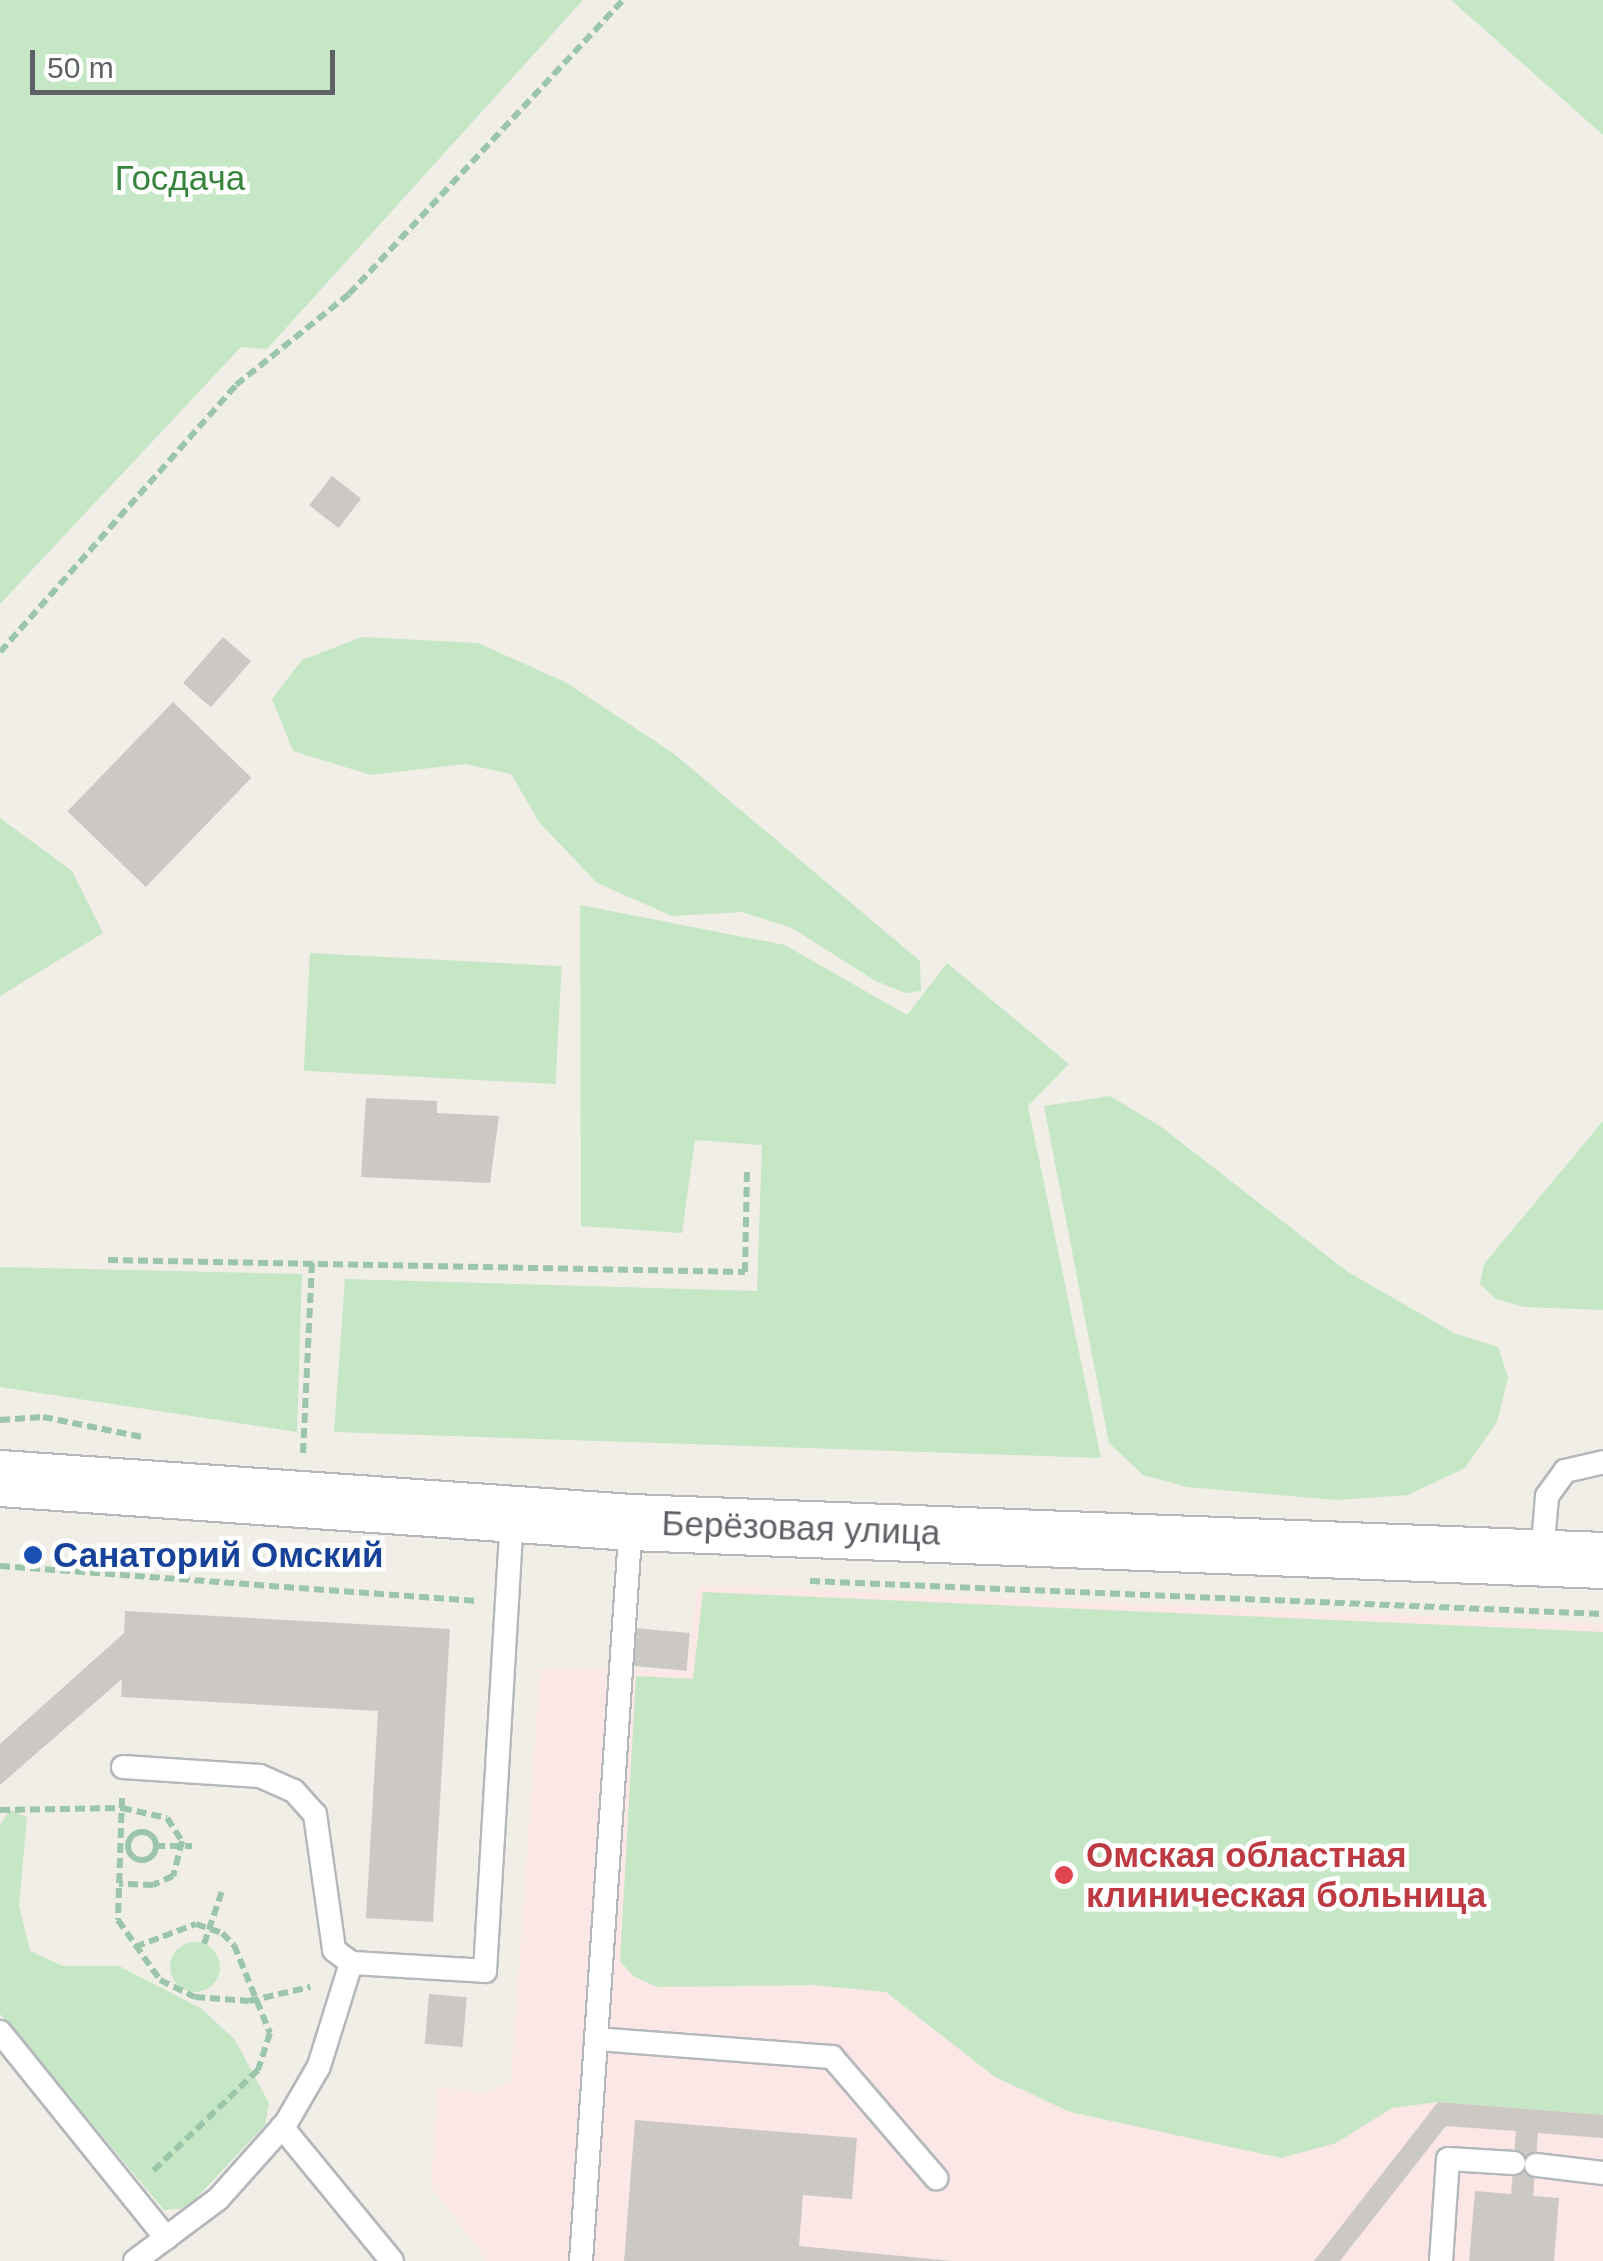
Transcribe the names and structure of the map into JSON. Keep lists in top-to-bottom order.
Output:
{
  "streets": {
    "main road": ["Берёзовая улица"]
  },
  "parks": ["Госдача"],
  "places": ["Санаторий Омский", "Омская областная клиническая больница"],
  "scale_bar": "50 m"
}
